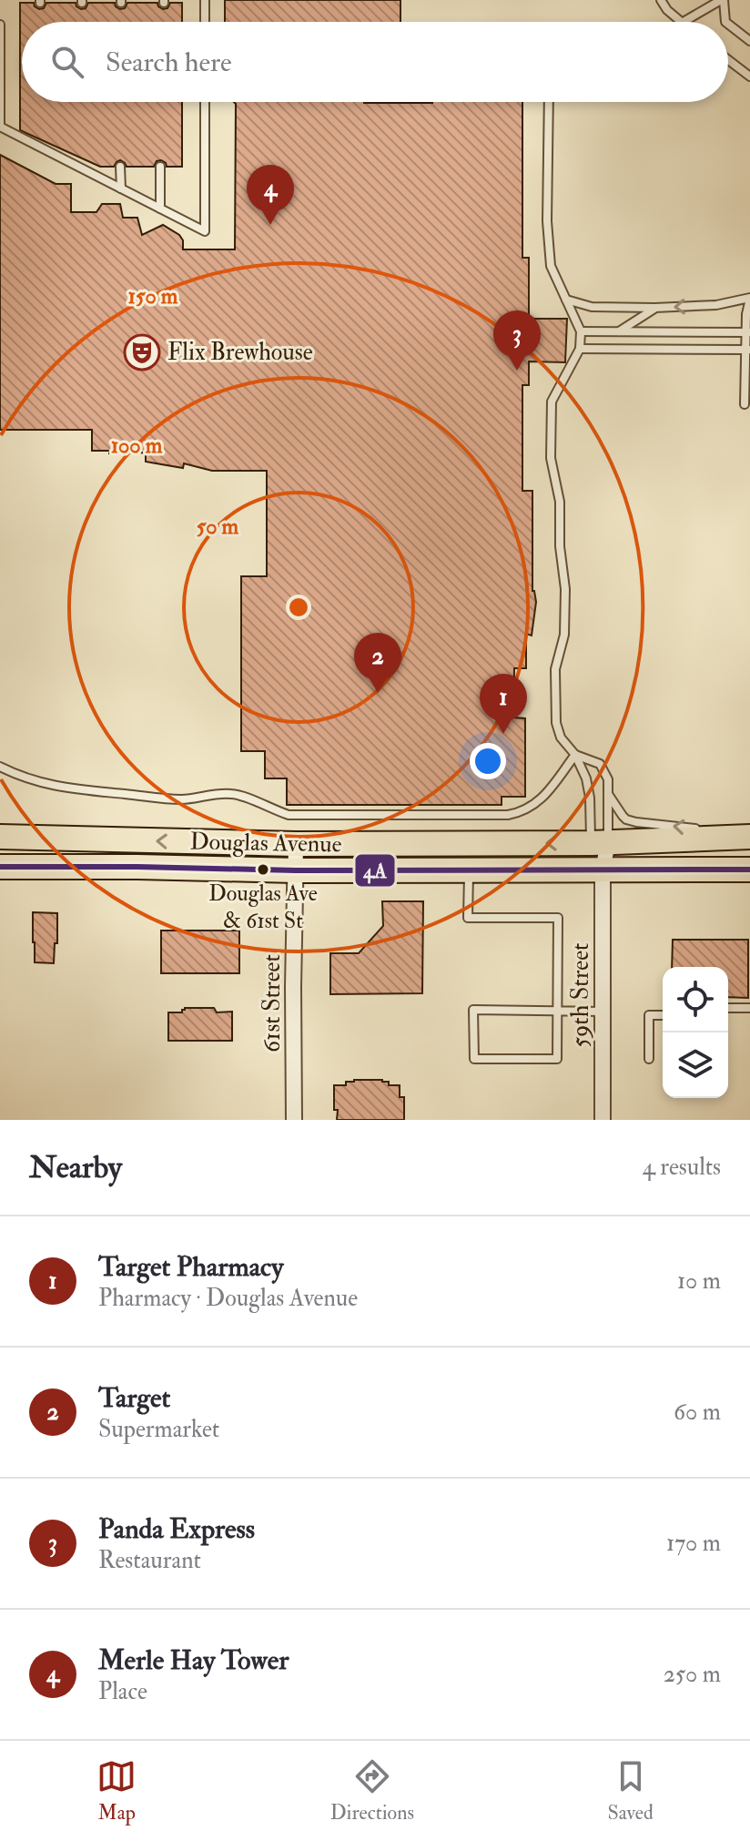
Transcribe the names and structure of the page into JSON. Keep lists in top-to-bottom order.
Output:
{
  "streets": {
    "main road": ["Douglas Avenue"],
    "street": ["59th Street", "61st Street"]
  },
  "crossings": [
    ["Douglas Avenue", "59th Street"],
    ["Douglas Avenue", "61st Street"]
  ],
  "places": {
    "theatre": ["Flix Brewhouse"],
    "other": ["Douglas Ave & 61st St"]
  },
  "lines": ["transit line 4A"],
  "page": {
    "search": "Search here",
    "pins": [
      "4",
      "3",
      "2",
      "1"
    ],
    "heading": ["Nearby", "4 results"],
    "list": [
      {
        "mark": "1",
        "name": "Target Pharmacy",
        "note": "Pharmacy · Douglas Avenue",
        "value": "10 m"
      },
      {
        "mark": "2",
        "name": "Target",
        "note": "Supermarket",
        "value": "60 m"
      },
      {
        "mark": "3",
        "name": "Panda Express",
        "note": "Restaurant",
        "value": "170 m"
      },
      {
        "mark": "4",
        "name": "Merle Hay Tower",
        "note": "Place",
        "value": "250 m"
      }
    ],
    "nav": ["Map", "Directions", "Saved"]
  },
  "rings": ["150 m", "100 m", "50 m"]
}
